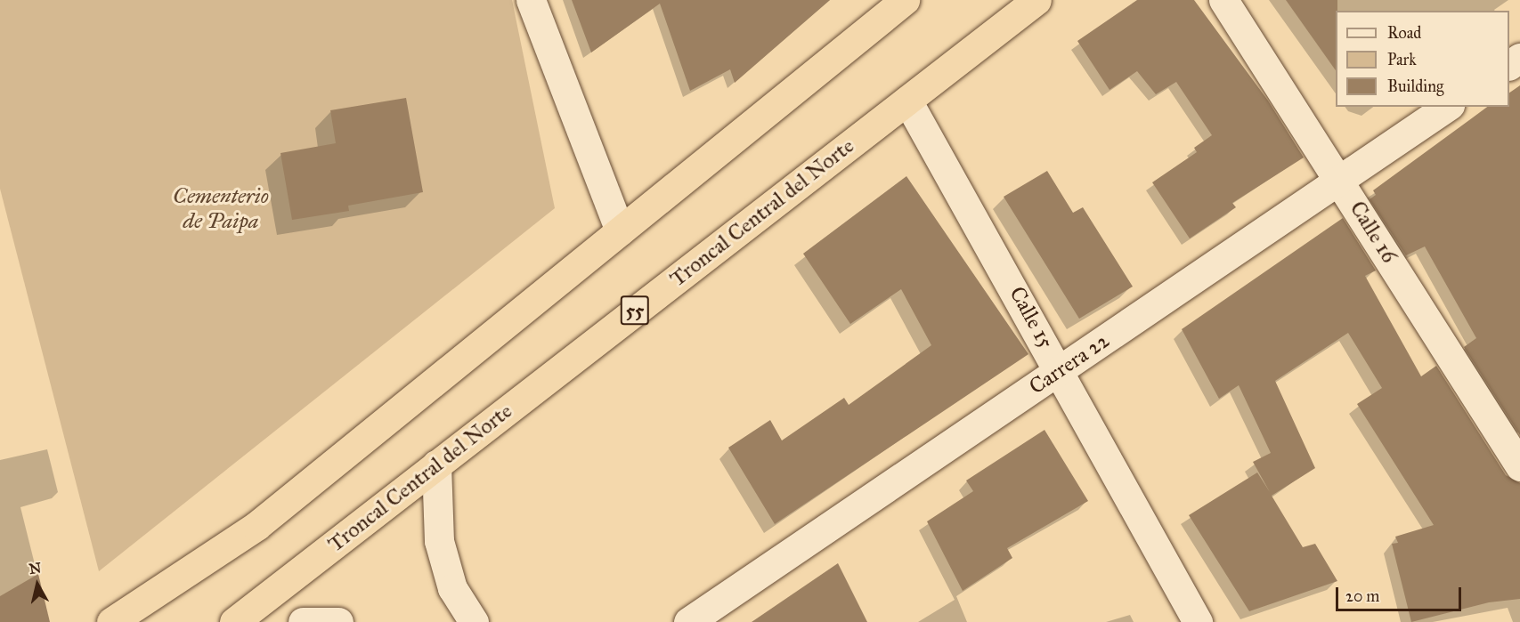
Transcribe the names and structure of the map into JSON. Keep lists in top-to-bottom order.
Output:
{
  "streets": {
    "highway": ["Troncal Central del Norte", "55"],
    "street": ["Calle 16", "Calle 15", "Carrera 22"]
  },
  "crossings": [
    ["Troncal Central del Norte", "Calle 15"],
    ["Calle 16", "Carrera 22"],
    ["Calle 15", "Carrera 22"]
  ],
  "parks": ["Cementerio de Paipa"],
  "legend": ["Road", "Park", "Building"],
  "scale_bar": "20 m",
  "north": "top"
}
